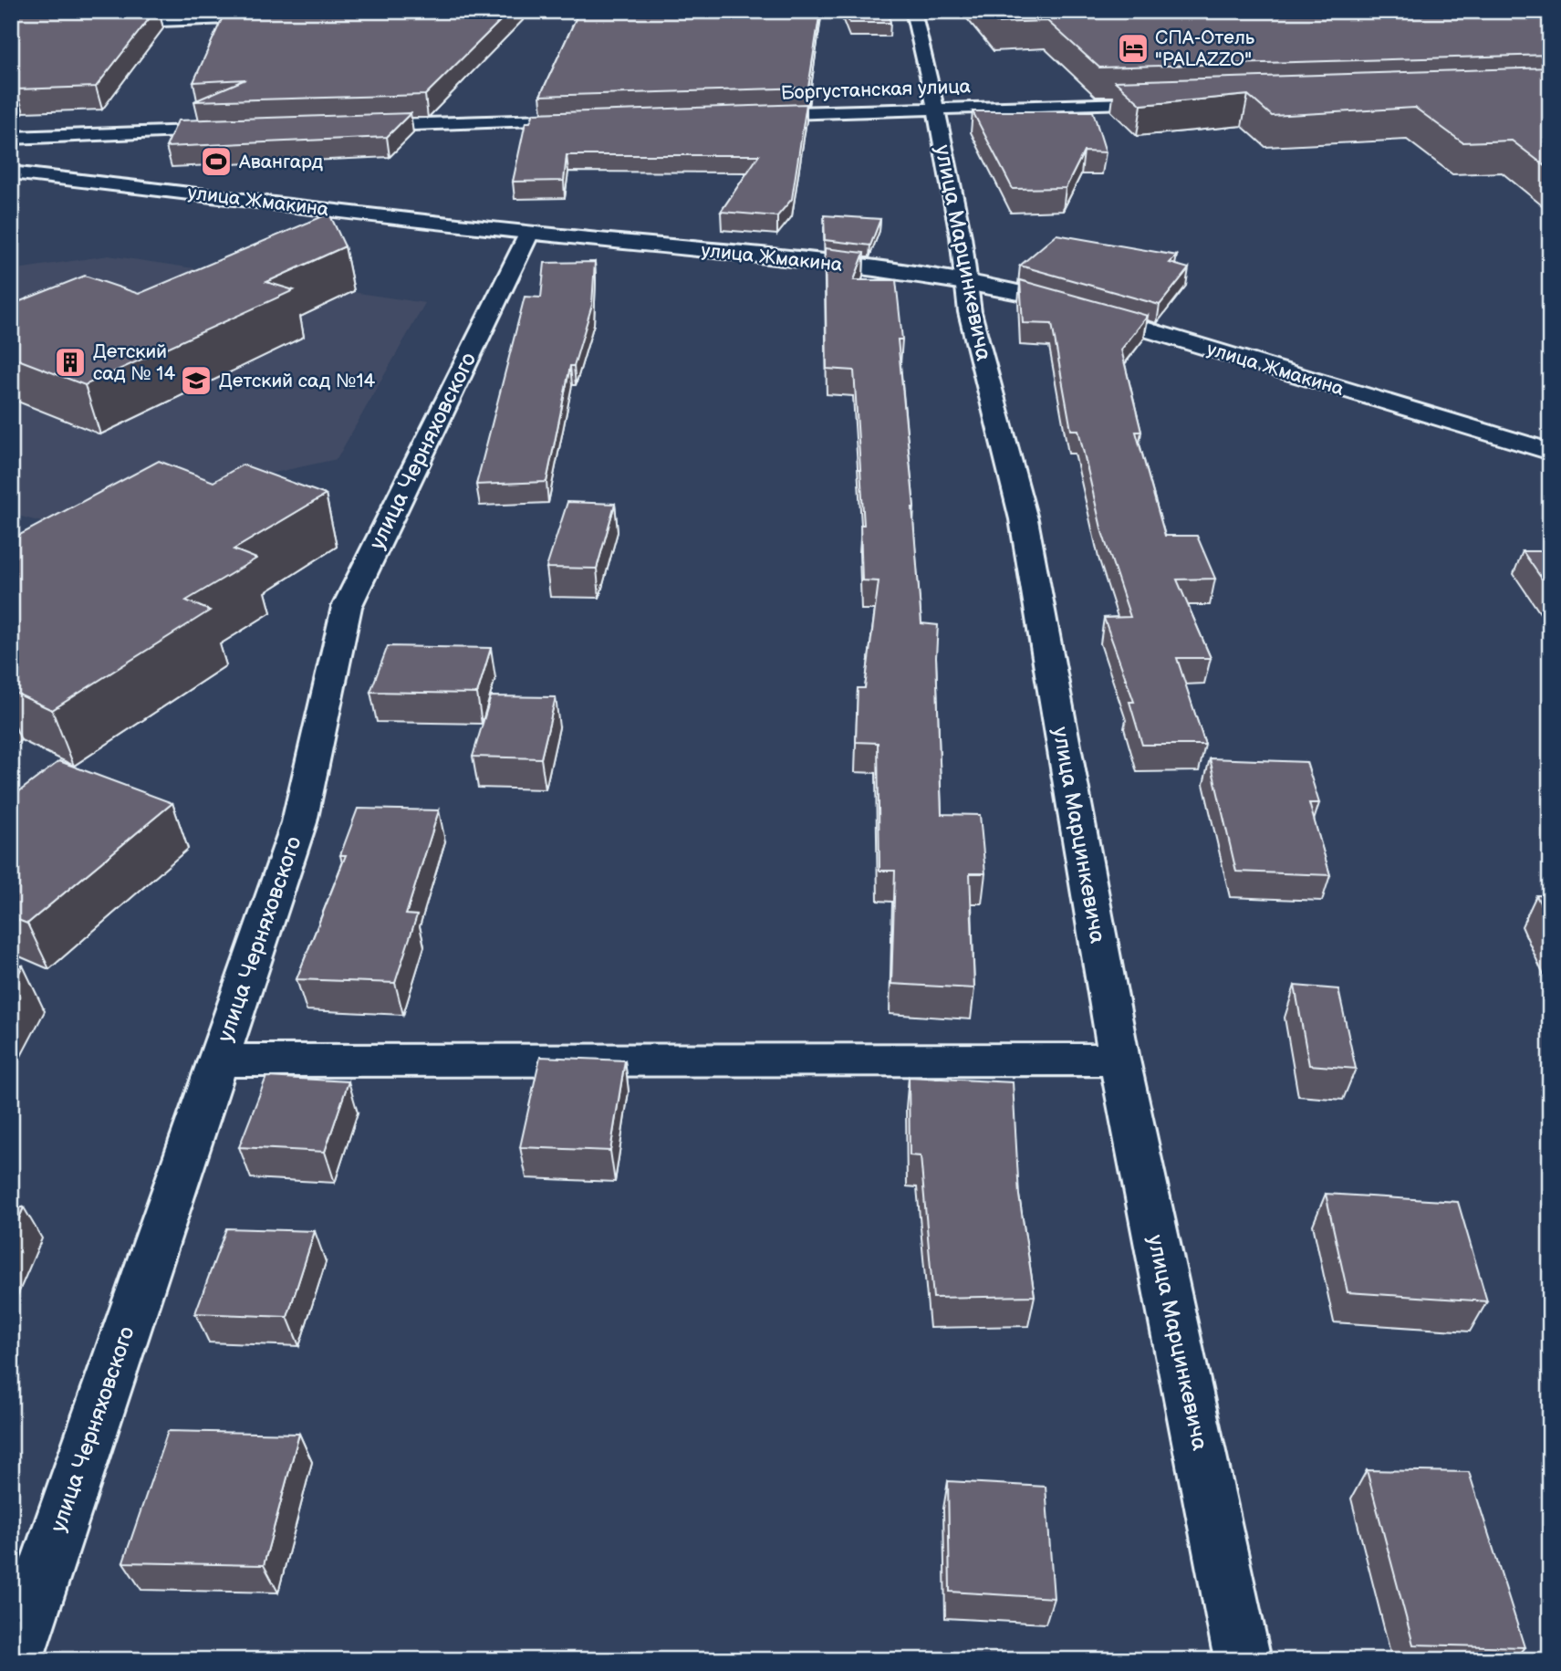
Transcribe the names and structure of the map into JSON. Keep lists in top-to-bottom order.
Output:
{
  "streets": {
    "street": [
      "Боргустанская улица",
      "улица Жмакина",
      "улица Марцинкевича",
      "улица Черняховского"
    ]
  },
  "crossings": [
    ["Боргустанская улица", "улица Марцинкевича"],
    ["улица Жмакина", "улица Марцинкевича"],
    ["улица Жмакина", "улица Черняховского"]
  ],
  "places": {
    "hotel": ["СПА-Отель \"PALAZZO\""],
    "sports": ["Авангард"],
    "building": ["Детский сад № 14"],
    "school or university": ["Детский сад №14"]
  }
}
